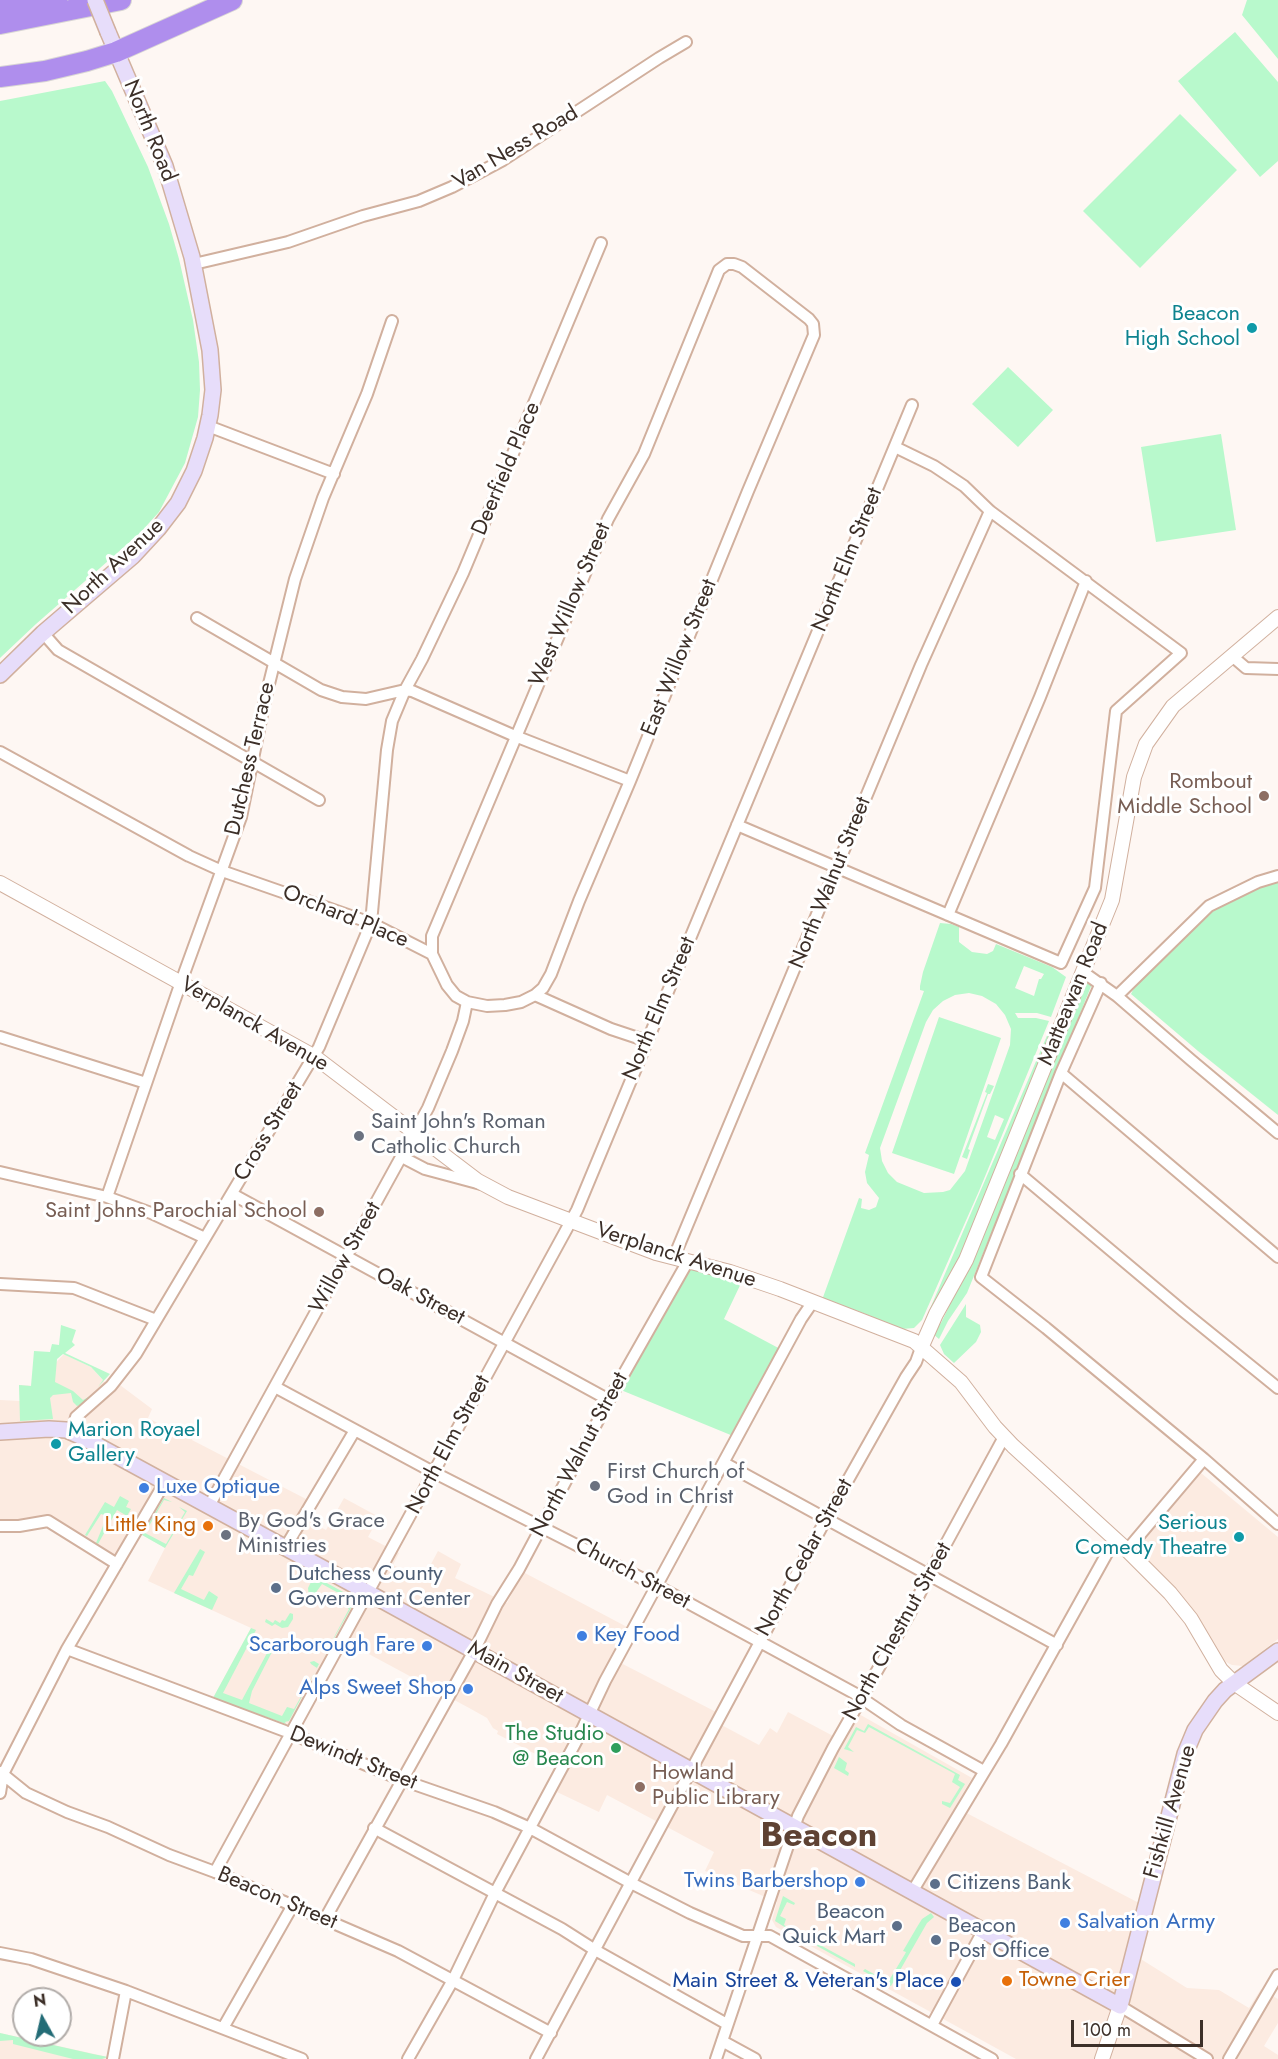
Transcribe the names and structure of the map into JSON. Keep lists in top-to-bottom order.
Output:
{
  "streets": {
    "main road": [
      "North Road",
      "North Avenue",
      "Main Street",
      "Fishkill Avenue"
    ],
    "street": [
      "Van Ness Road",
      "Deerfield Place",
      "North Elm Street",
      "West Willow Street",
      "East Willow Street",
      "Dutchess Terrace",
      "North Walnut Street",
      "Orchard Place",
      "Matteawan Road",
      "Verplanck Avenue",
      "Cross Street",
      "Willow Street",
      "Oak Street",
      "North Cedar Street",
      "Church Street",
      "North Chestnut Street",
      "Dewindt Street",
      "Beacon Street"
    ]
  },
  "crossings": [
    ["North Road", "Van Ness Road"],
    ["North Road", "North Avenue"],
    ["Van Ness Road", "North Avenue"],
    ["Deerfield Place", "Cross Street"],
    ["North Elm Street", "Verplanck Avenue"],
    ["North Elm Street", "Oak Street"],
    ["North Elm Street", "Church Street"],
    ["North Elm Street", "Main Street"],
    ["North Elm Street", "Dewindt Street"],
    ["North Elm Street", "Beacon Street"],
    ["West Willow Street", "East Willow Street"],
    ["West Willow Street", "Orchard Place"],
    ["Dutchess Terrace", "Orchard Place"],
    ["Dutchess Terrace", "Verplanck Avenue"],
    ["North Walnut Street", "Verplanck Avenue"],
    ["North Walnut Street", "Oak Street"],
    ["North Walnut Street", "Church Street"],
    ["North Walnut Street", "Main Street"],
    ["North Walnut Street", "Dewindt Street"],
    ["North Walnut Street", "Beacon Street"],
    ["Orchard Place", "Cross Street"],
    ["Orchard Place", "Willow Street"],
    ["Matteawan Road", "Verplanck Avenue"],
    ["Matteawan Road", "North Cedar Street"],
    ["Verplanck Avenue", "Cross Street"],
    ["Verplanck Avenue", "Willow Street"],
    ["Verplanck Avenue", "North Cedar Street"],
    ["Verplanck Avenue", "North Chestnut Street"],
    ["Verplanck Avenue", "Fishkill Avenue"],
    ["Cross Street", "Oak Street"],
    ["Cross Street", "Main Street"],
    ["Willow Street", "Oak Street"],
    ["Willow Street", "Church Street"],
    ["Willow Street", "Main Street"],
    ["North Cedar Street", "Church Street"],
    ["North Cedar Street", "Main Street"],
    ["North Cedar Street", "Dewindt Street"],
    ["North Cedar Street", "Beacon Street"],
    ["Church Street", "North Chestnut Street"],
    ["North Chestnut Street", "Main Street"],
    ["North Chestnut Street", "Dewindt Street"],
    ["Main Street", "Fishkill Avenue"]
  ],
  "districts": ["Beacon"],
  "places": [
    "Beacon High School",
    "Rombout Middle School",
    "Saint John's Roman Catholic Church",
    "Saint Johns Parochial School",
    "Marion Royael Gallery",
    "First Church of God in Christ",
    "Luxe Optique",
    "Little King",
    "By God's Grace Ministries",
    "Serious Comedy Theatre",
    "Dutchess County Government Center",
    "Key Food",
    "Scarborough Fare",
    "Alps Sweet Shop",
    "The Studio @ Beacon",
    "Howland Public Library",
    "Twins Barbershop",
    "Citizens Bank",
    "Salvation Army",
    "Beacon Quick Mart",
    "Beacon Post Office",
    "Towne Crier",
    "Main Street & Veteran's Place"
  ],
  "scale_bar": "100 m",
  "north": "top"
}
